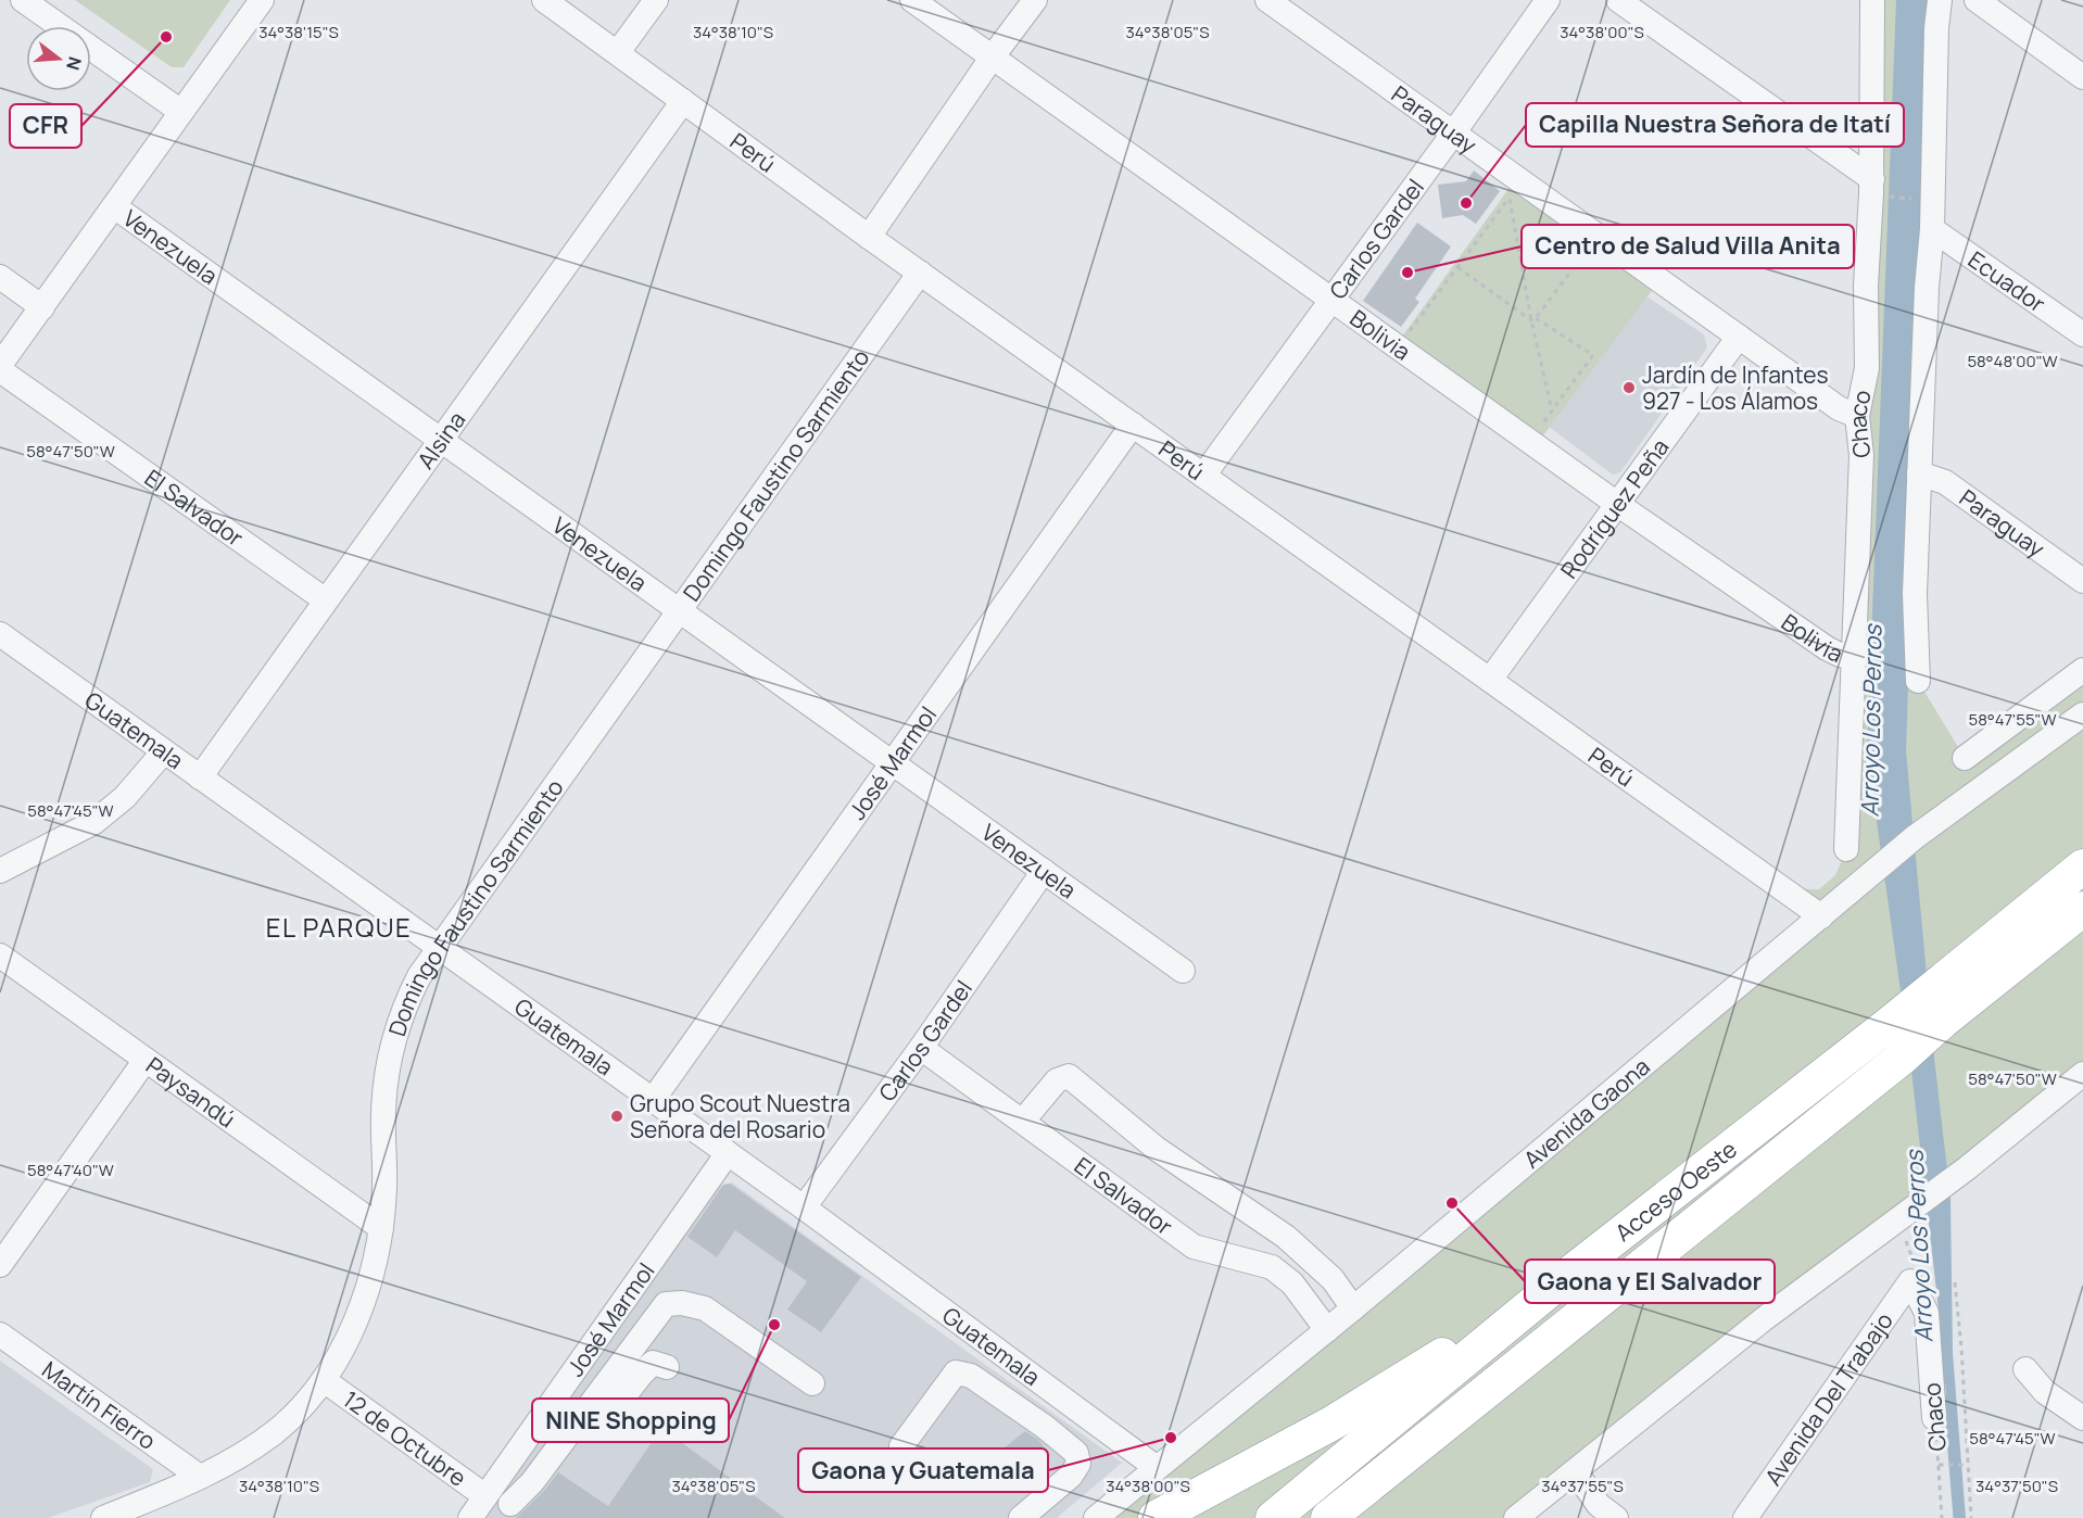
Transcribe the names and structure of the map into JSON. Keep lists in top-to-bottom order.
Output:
{
  "streets": {
    "highway": ["Acceso Oeste"],
    "street": [
      "Paraguay",
      "Perú",
      "Carlos Gardel",
      "Venezuela",
      "Ecuador",
      "Bolivia",
      "Chaco",
      "Alsina",
      "Domingo Faustino Sarmiento",
      "El Salvador",
      "Rodríguez Peña",
      "Guatemala",
      "José Marmol",
      "Paysandú",
      "Avenida Gaona",
      "Avenida Del Trabajo",
      "Martín Fierro",
      "12 de Octubre"
    ]
  },
  "crossings": [
    ["Paraguay", "Carlos Gardel"],
    ["Paraguay", "Chaco"],
    ["Paraguay", "Rodríguez Peña"],
    ["Perú", "Carlos Gardel"],
    ["Perú", "Alsina"],
    ["Perú", "Domingo Faustino Sarmiento"],
    ["Perú", "Rodríguez Peña"],
    ["Perú", "José Marmol"],
    ["Perú", "Avenida Gaona"],
    ["Carlos Gardel", "Venezuela"],
    ["Carlos Gardel", "Bolivia"],
    ["Carlos Gardel", "El Salvador"],
    ["Carlos Gardel", "Guatemala"],
    ["Venezuela", "Alsina"],
    ["Venezuela", "Domingo Faustino Sarmiento"],
    ["Venezuela", "José Marmol"],
    ["Bolivia", "Chaco"],
    ["Bolivia", "Rodríguez Peña"],
    ["Chaco", "Avenida Del Trabajo"],
    ["Alsina", "El Salvador"],
    ["Alsina", "Guatemala"],
    ["Domingo Faustino Sarmiento", "Guatemala"],
    ["Domingo Faustino Sarmiento", "Paysandú"],
    ["Domingo Faustino Sarmiento", "Martín Fierro"],
    ["Domingo Faustino Sarmiento", "12 de Octubre"],
    ["El Salvador", "Avenida Gaona"],
    ["Guatemala", "José Marmol"],
    ["Guatemala", "Avenida Gaona"],
    ["José Marmol", "12 de Octubre"]
  ],
  "districts": ["EL PARQUE"],
  "water": ["Arroyo Los Perros"],
  "places": [
    "CFR",
    "Capilla Nuestra Señora de Itatí",
    "Centro de Salud Villa Anita",
    "Jardín de Infantes 927 - Los Álamos",
    "Grupo Scout Nuestra Señora del Rosario",
    "Gaona y El Salvador",
    "NINE Shopping",
    "Gaona y Guatemala"
  ],
  "north": "right",
  "coordinates": [
    "34°38'15\"S",
    "34°38'10\"S",
    "34°38'05\"S",
    "34°38'00\"S",
    "58°48'00\"W",
    "58°47'50\"W",
    "58°47'55\"W",
    "58°47'45\"W",
    "58°47'40\"W",
    "34°37'55\"S",
    "34°37'50\"S"
  ]
}
